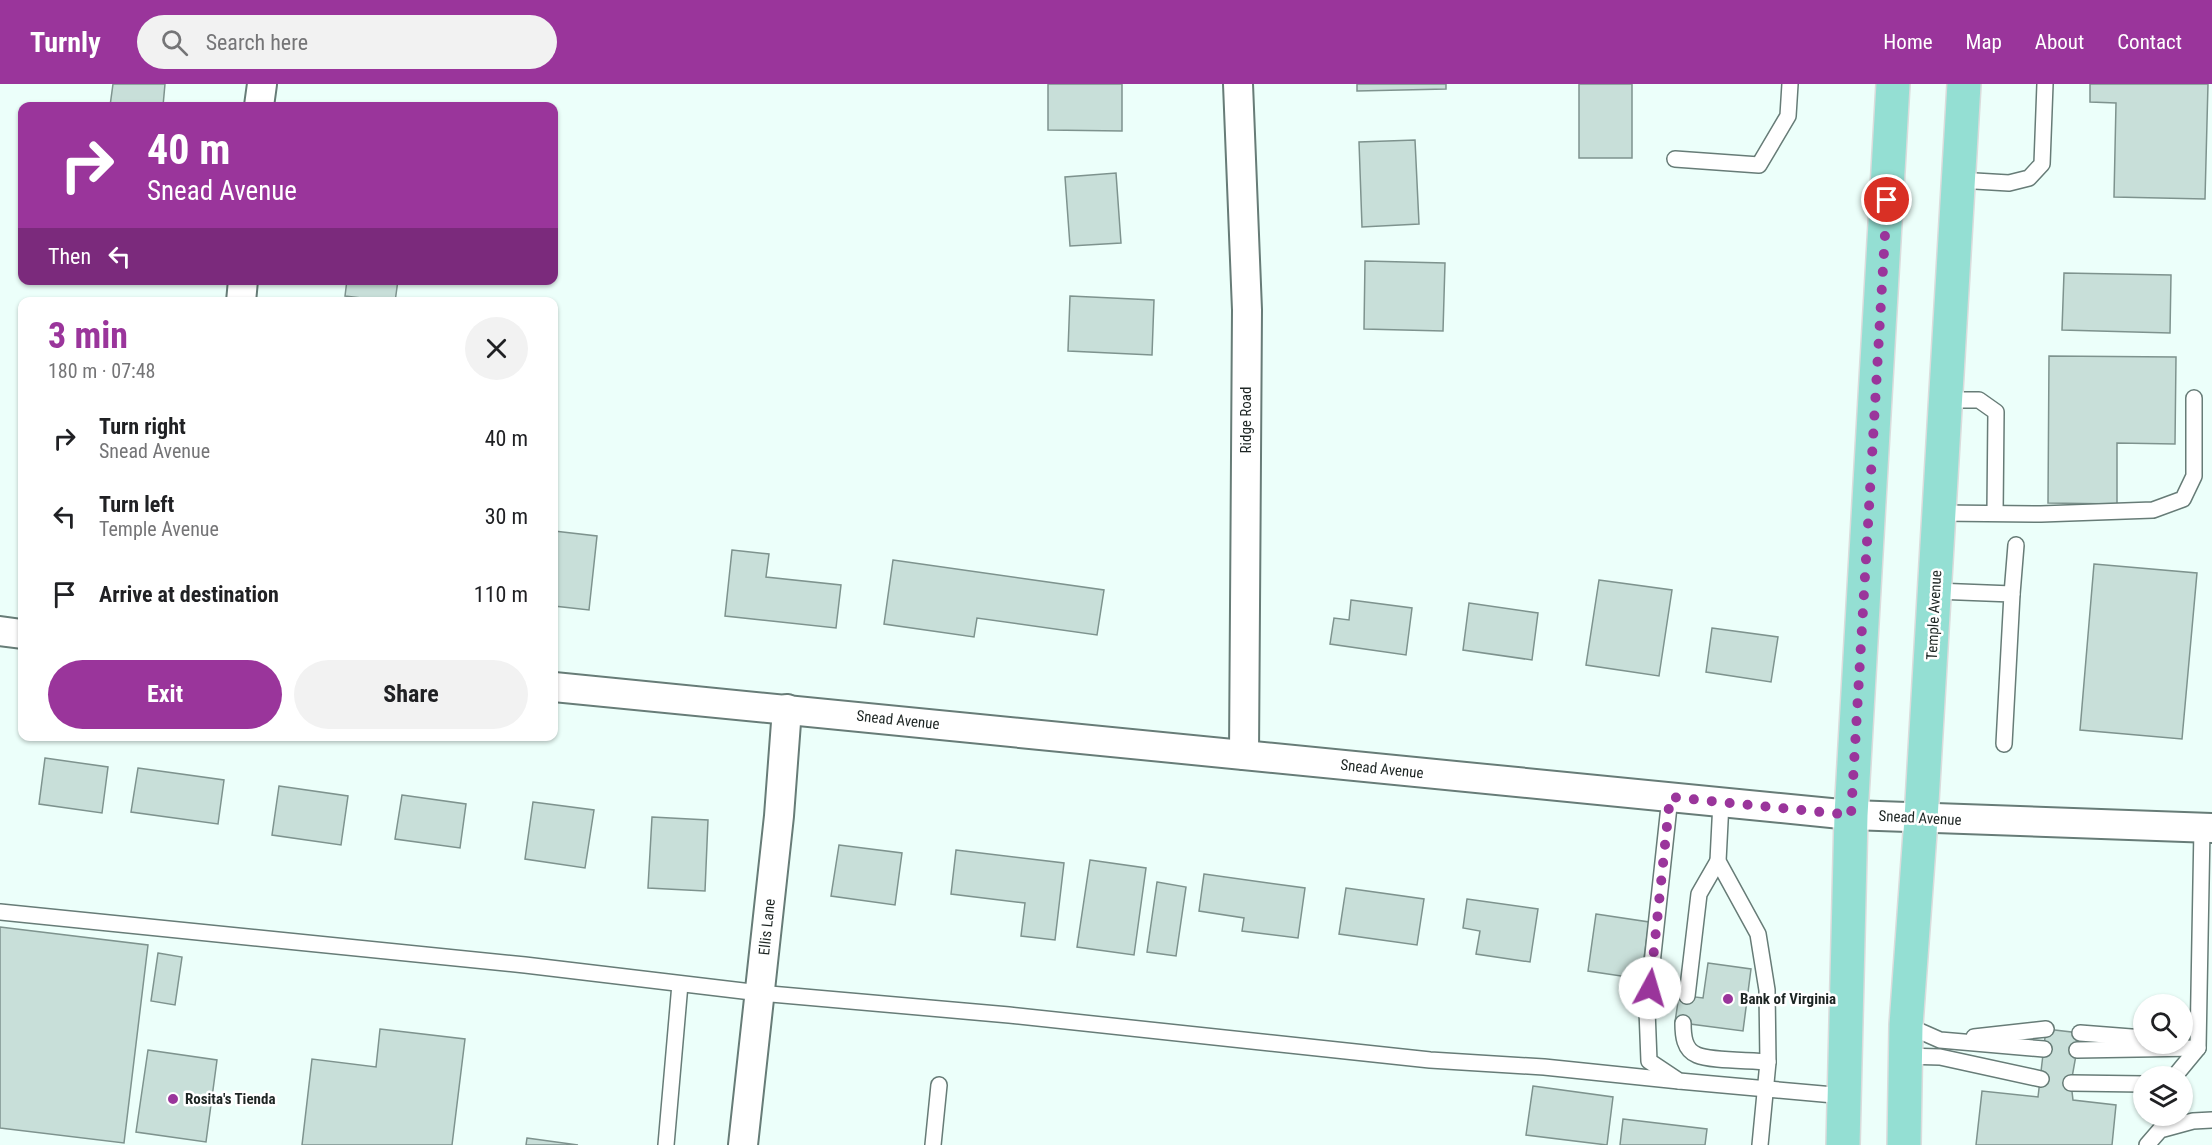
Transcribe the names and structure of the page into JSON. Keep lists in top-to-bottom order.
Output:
{
  "streets": {
    "main road": ["Temple Avenue"],
    "street": ["Ridge Road", "Snead Avenue", "Ellis Lane"]
  },
  "crossings": [
    ["Ridge Road", "Snead Avenue"],
    ["Temple Avenue", "Snead Avenue"],
    ["Snead Avenue", "Ellis Lane"]
  ],
  "places": ["Bank of Virginia", "Rosita's Tienda"],
  "page": {
    "header": "Turnly",
    "search": "Search here",
    "nav": [
      "Home",
      "Map",
      "About",
      "Contact"
    ],
    "turn": ["40 m", "Snead Avenue"],
    "then": "Then",
    "heading": ["3 min", "180 m · 07:48"],
    "list": [
      {
        "name": "Turn right",
        "note": "Snead Avenue",
        "value": "40 m"
      },
      {
        "name": "Turn left",
        "note": "Temple Avenue",
        "value": "30 m"
      },
      {
        "name": "Arrive at destination",
        "value": "110 m"
      }
    ],
    "buttons": ["Exit", "Share"]
  }
}
